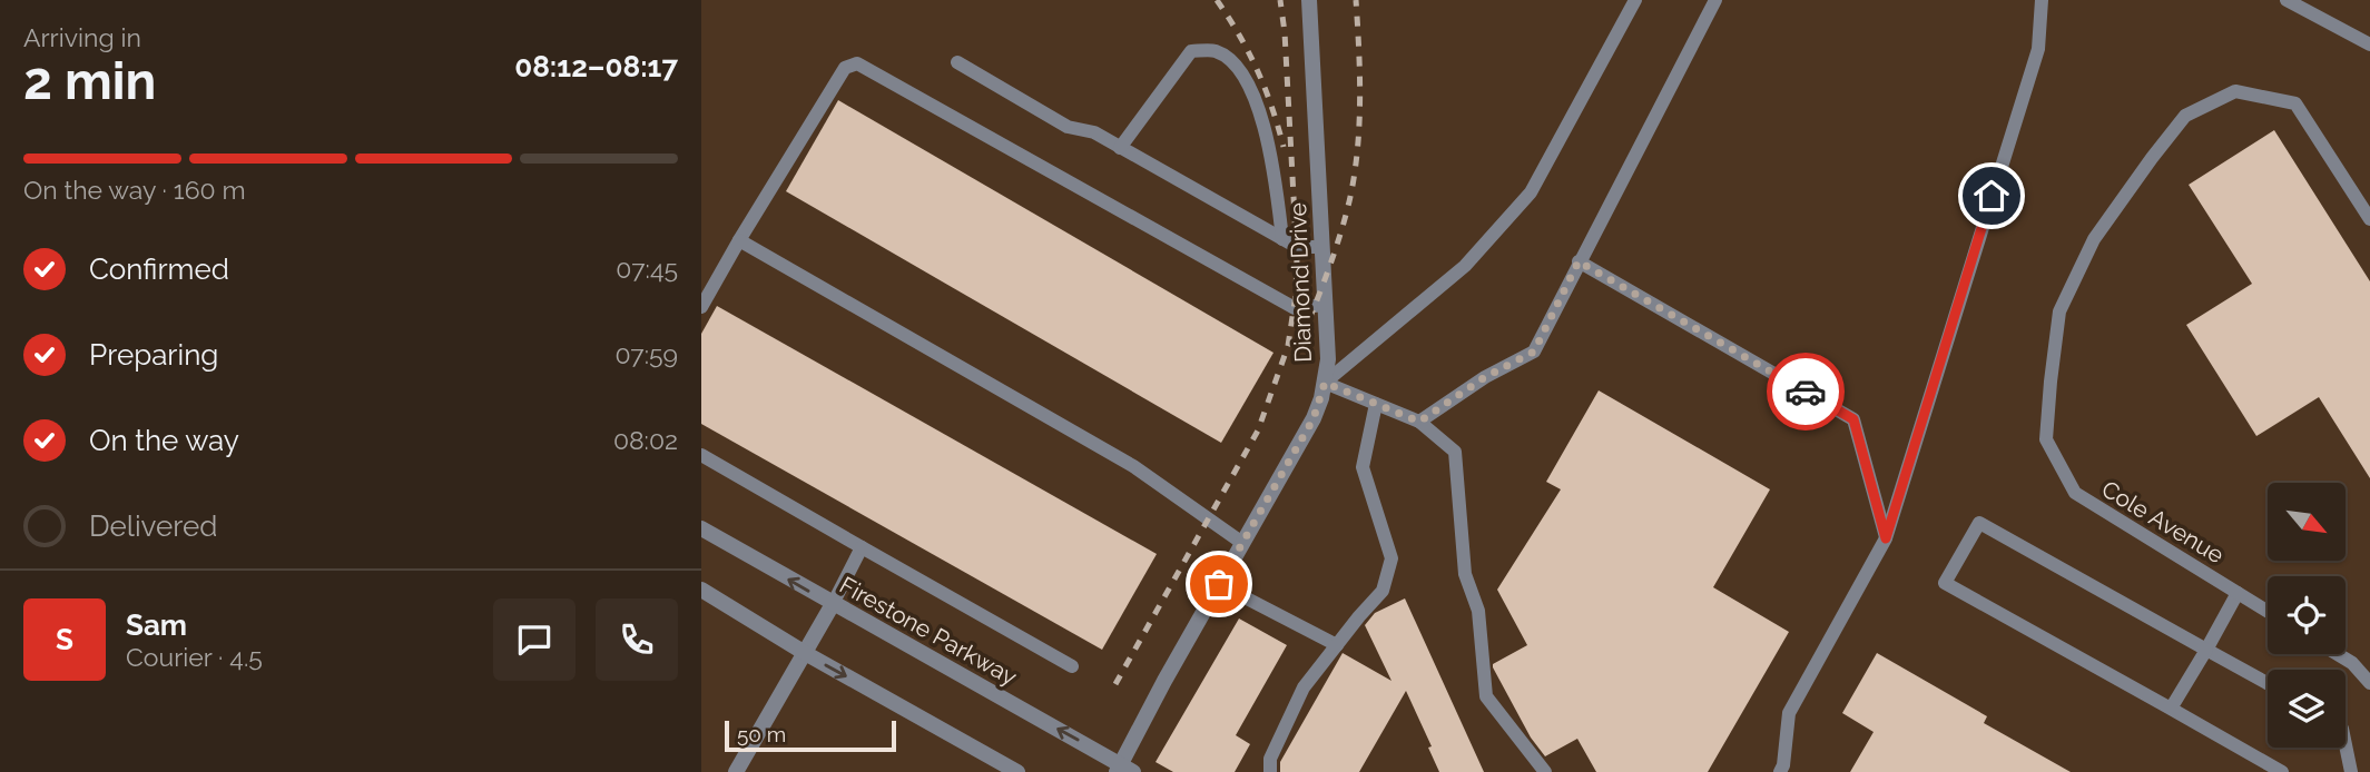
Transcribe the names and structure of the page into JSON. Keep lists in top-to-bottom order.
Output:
{
  "streets": {
    "street": ["Diamond Drive", "Firestone Parkway"],
    "lane": ["Cole Avenue"]
  },
  "crossings": [
    ["Diamond Drive", "Firestone Parkway"]
  ],
  "scale_bar": "50 m",
  "north": "bottom right",
  "page": {
    "heading": ["2 min", "Arriving in", "08:12–08:17"],
    "panel": ["Sam", "Courier · 4.5"],
    "bar": "On the way · 160 m",
    "list": [
      ["Confirmed", "07:45"],
      ["Preparing", "07:59"],
      ["On the way", "08:02"],
      "Delivered"
    ],
    "round": "S",
    "scale": "50 m"
  }
}
